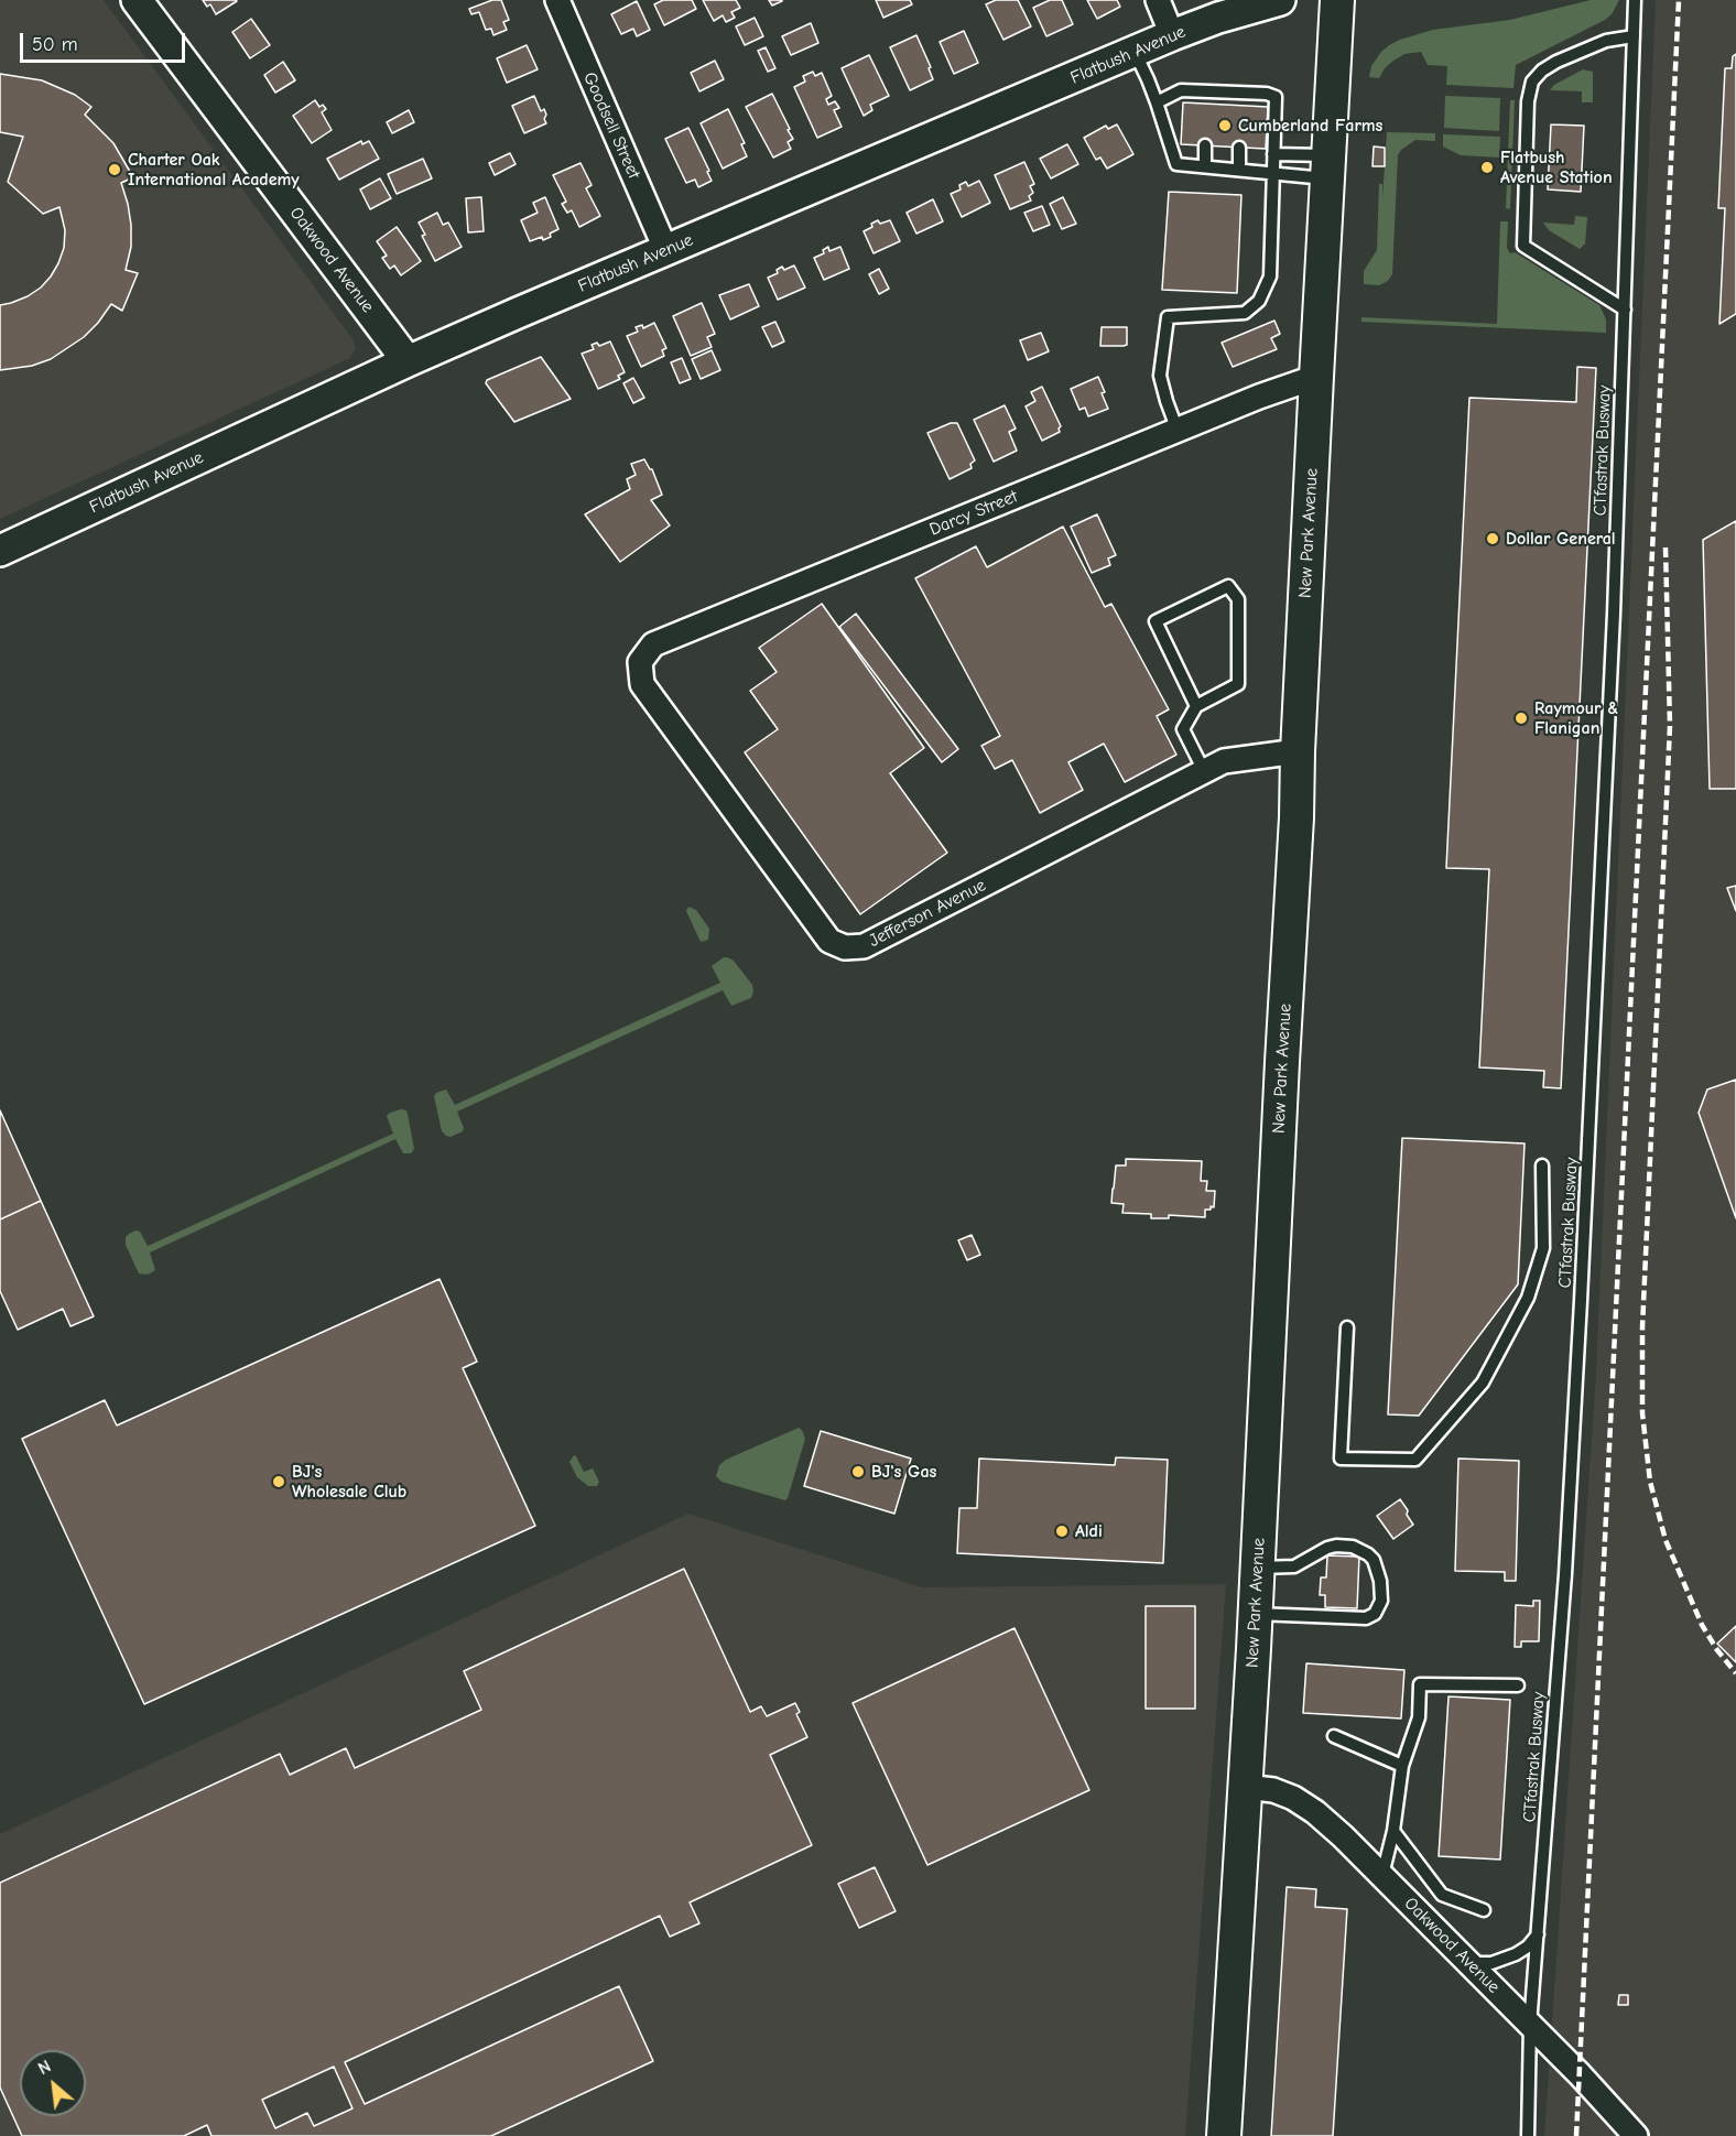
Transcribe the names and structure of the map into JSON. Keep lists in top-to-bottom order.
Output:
{
  "streets": {
    "main road": ["New Park Avenue"],
    "street": [
      "Flatbush Avenue",
      "Goodsell Street",
      "Oakwood Avenue",
      "Darcy Street",
      "Jefferson Avenue"
    ],
    "lane": ["CTfastrak Busway"]
  },
  "crossings": [
    ["Flatbush Avenue", "Goodsell Street"],
    ["Flatbush Avenue", "Oakwood Avenue"],
    ["Oakwood Avenue", "CTfastrak Busway"],
    ["Oakwood Avenue", "New Park Avenue"],
    ["Darcy Street", "New Park Avenue"],
    ["Darcy Street", "Jefferson Avenue"],
    ["New Park Avenue", "Jefferson Avenue"]
  ],
  "places": [
    "Cumberland Farms",
    "Flatbush Avenue Station",
    "Charter Oak International Academy",
    "Dollar General",
    "Raymour & Flanigan",
    "BJ's Gas",
    "BJ's Wholesale Club",
    "Aldi"
  ],
  "scale_bar": "50 m",
  "north": "top left"
}
